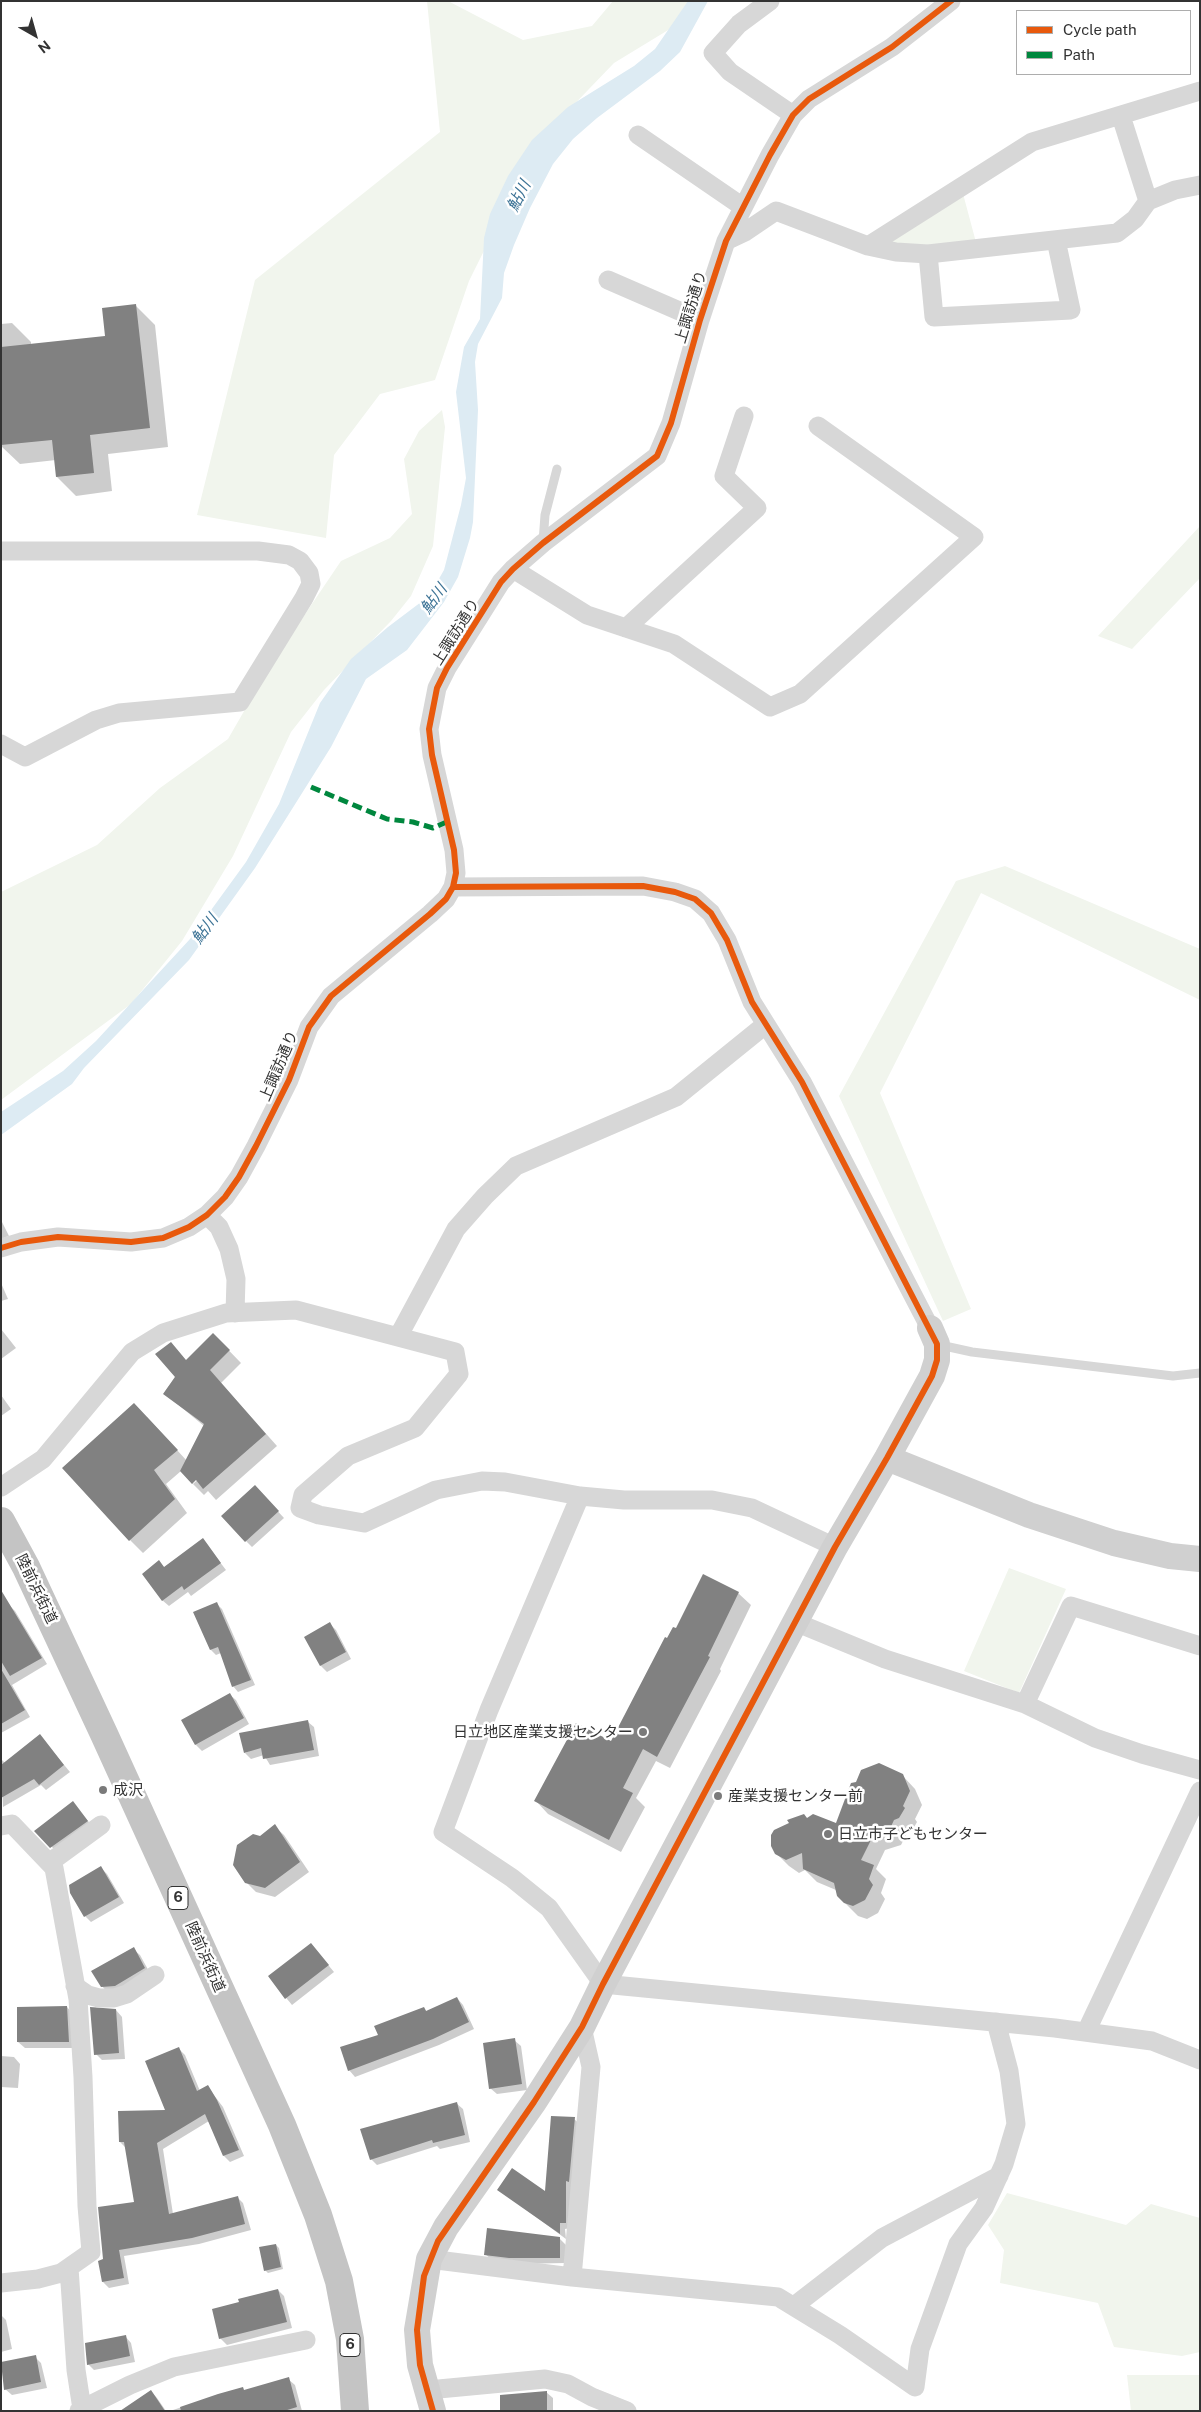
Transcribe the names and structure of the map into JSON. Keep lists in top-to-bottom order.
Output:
{
  "streets": {
    "highway": ["陸前浜街道", "6"],
    "street": ["上諏訪通り"]
  },
  "water": ["鮎川"],
  "places": [
    "日立地区産業支援センター",
    "成沢",
    "産業支援センター前",
    "日立市子どもセンター"
  ],
  "legend": ["Cycle path", "Path"],
  "north": "bottom right"
}
